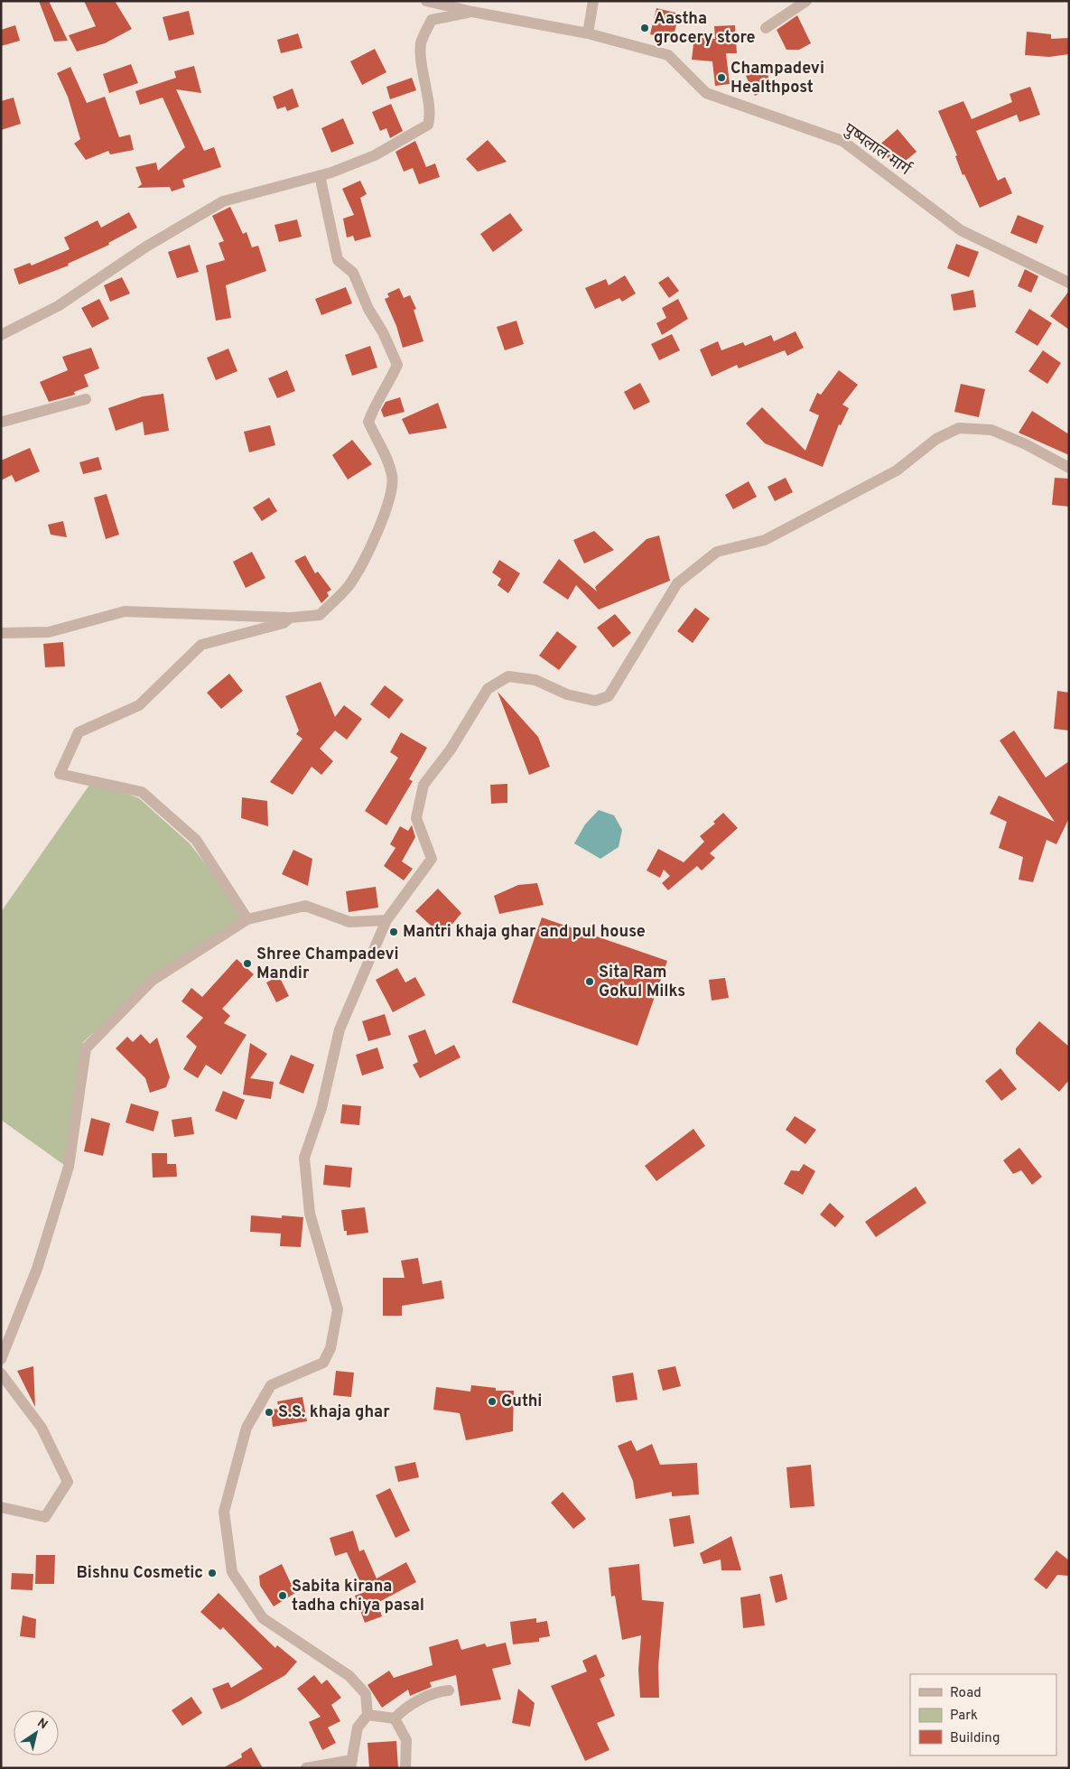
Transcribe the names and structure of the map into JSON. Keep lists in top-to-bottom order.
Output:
{
  "streets": {
    "street": ["पुष्पलाल मार्ग"]
  },
  "places": [
    "Aastha grocery store",
    "Champadevi Healthpost",
    "Mantri khaja ghar and pul house",
    "Shree Champadevi Mandir",
    "Sita Ram Gokul Milks",
    "Guthi",
    "S.S. khaja ghar",
    "Bishnu Cosmetic",
    "Sabita kirana tadha chiya pasal"
  ],
  "legend": ["Road", "Park", "Building"],
  "north": "top right"
}
